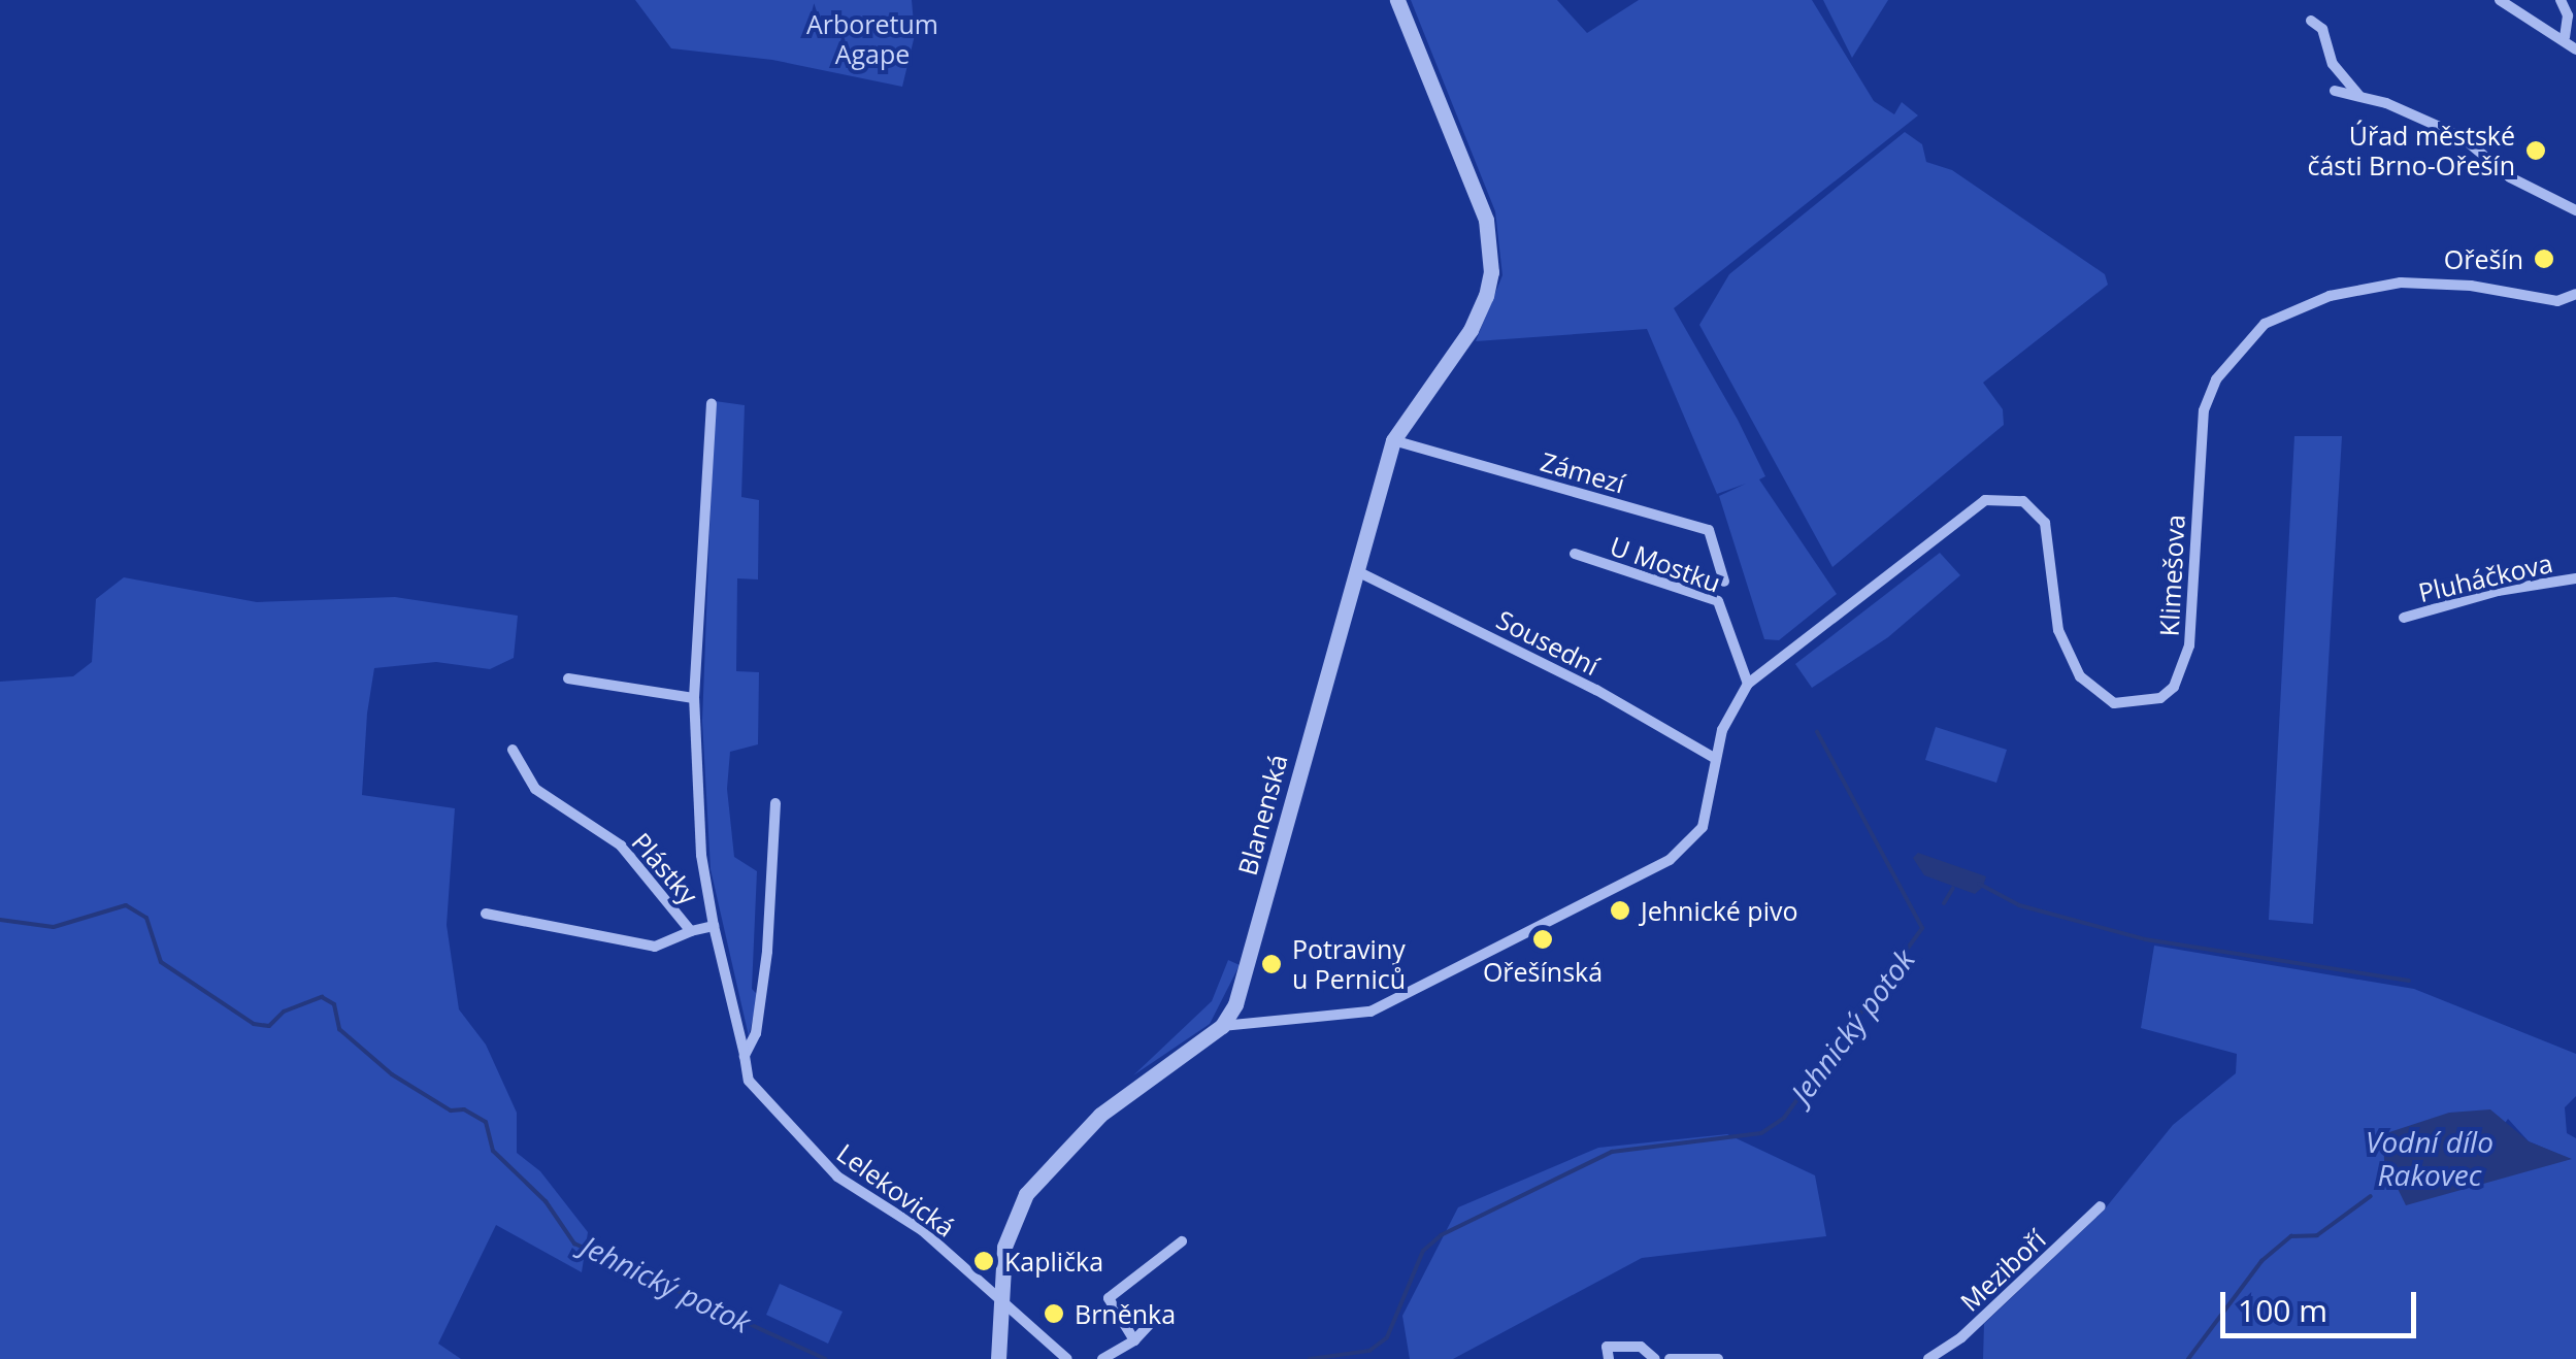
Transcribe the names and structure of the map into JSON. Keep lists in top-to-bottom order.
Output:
{
  "streets": {
    "street": [
      "Zámezí",
      "U Mostku",
      "Klimešova",
      "Pluháčkova",
      "Sousední",
      "Blanenská",
      "Plástky",
      "Lelekovická",
      "Meziboří"
    ]
  },
  "crossings": [
    ["Zámezí", "Blanenská"],
    ["U Mostku", "Klimešova"],
    ["Sousední", "Blanenská"],
    ["Blanenská", "Lelekovická"],
    ["Plástky", "Lelekovická"]
  ],
  "water": ["Jehnický potok", "Vodní dílo Rakovec"],
  "parks": ["Arboretum Agape"],
  "places": [
    "Úřad městské části Brno-Ořešín",
    "Ořešín",
    "Jehnické pivo",
    "Ořešínská",
    "Potraviny u Perniců",
    "Kaplička",
    "Brněnka"
  ],
  "scale_bar": "100 m"
}
